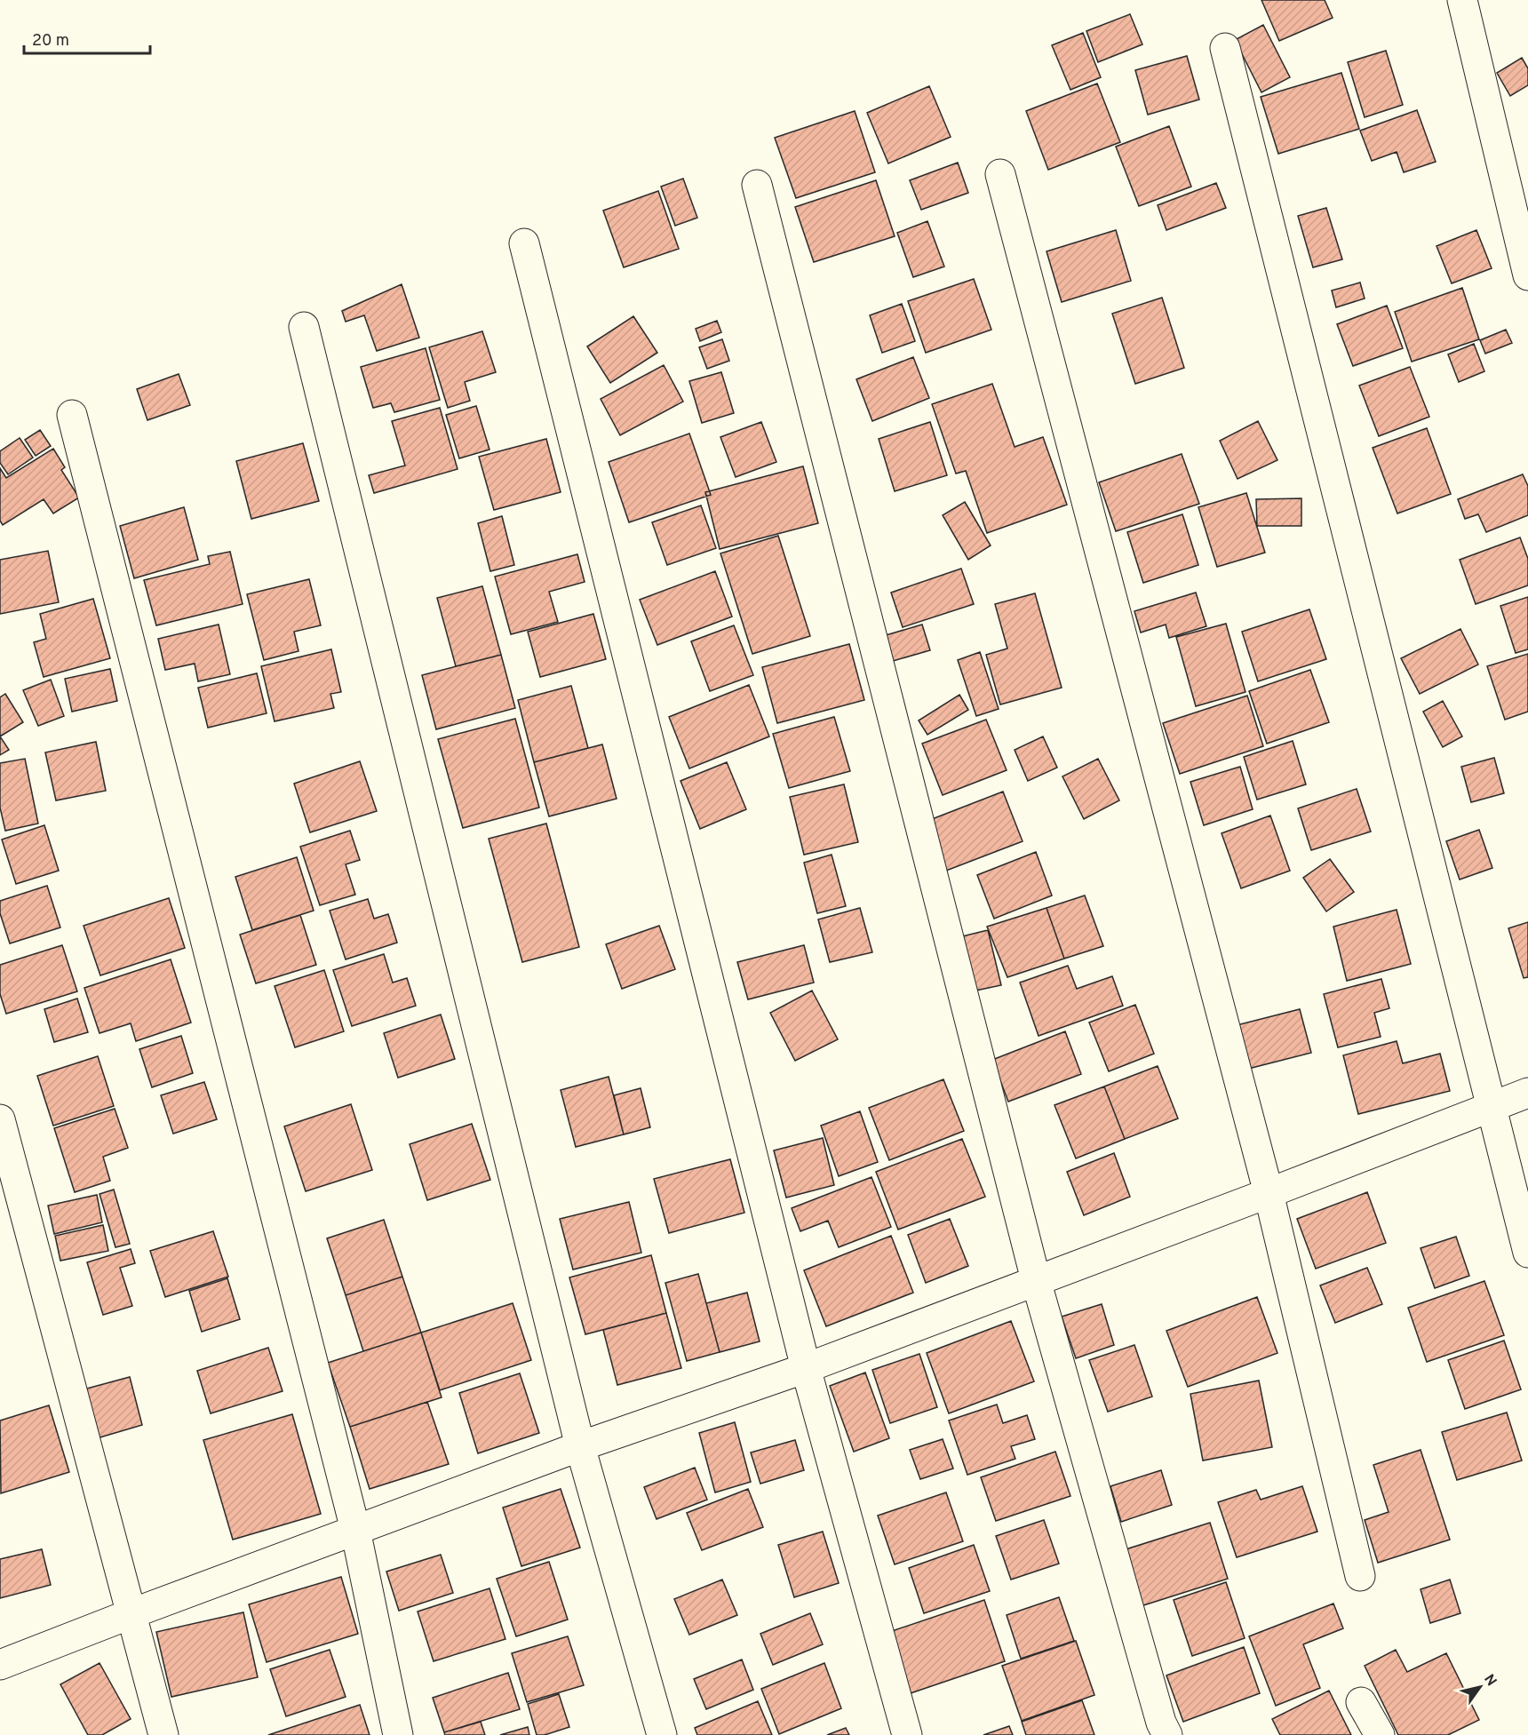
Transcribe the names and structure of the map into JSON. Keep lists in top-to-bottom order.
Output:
{
  "scale_bar": "20 m",
  "north": "top right"
}
